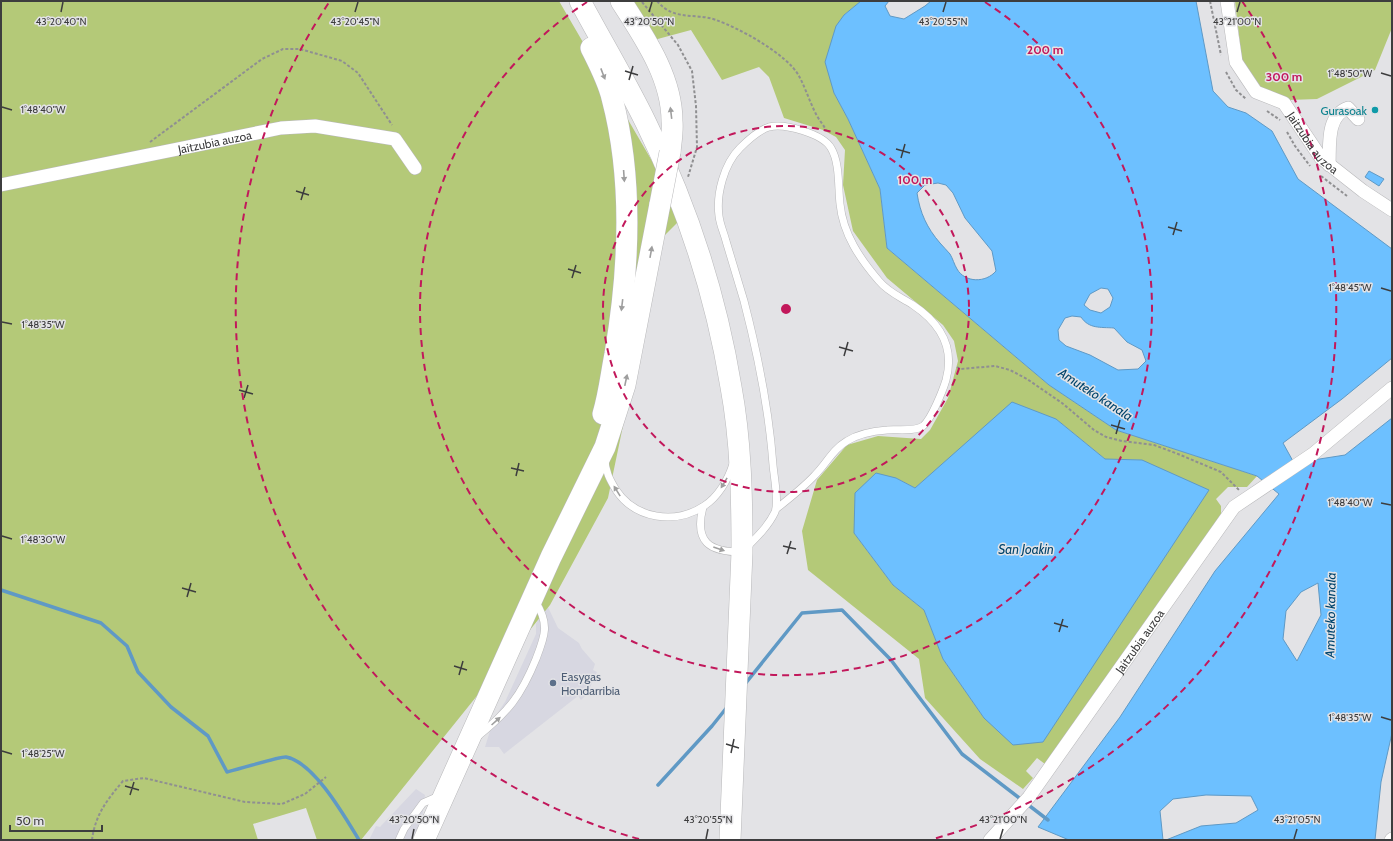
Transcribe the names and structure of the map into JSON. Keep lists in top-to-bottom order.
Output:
{
  "streets": {
    "street": ["Jaitzubia auzoa"]
  },
  "water": ["Amuteko kanala", "San Joakin"],
  "places": ["Gurasoak", "Easygas Hondarribia"],
  "scale_bar": "50 m",
  "coordinates": [
    "43°20'40\"N",
    "43°20'45\"N",
    "43°20'50\"N",
    "43°20'55\"N",
    "43°21'00\"N",
    "1°48'50\"W",
    "1°48'40\"W",
    "1°48'45\"W",
    "1°48'35\"W",
    "1°48'30\"W",
    "1°48'25\"W",
    "43°21'05\"N"
  ],
  "rings": ["200 m", "300 m", "100 m"]
}
